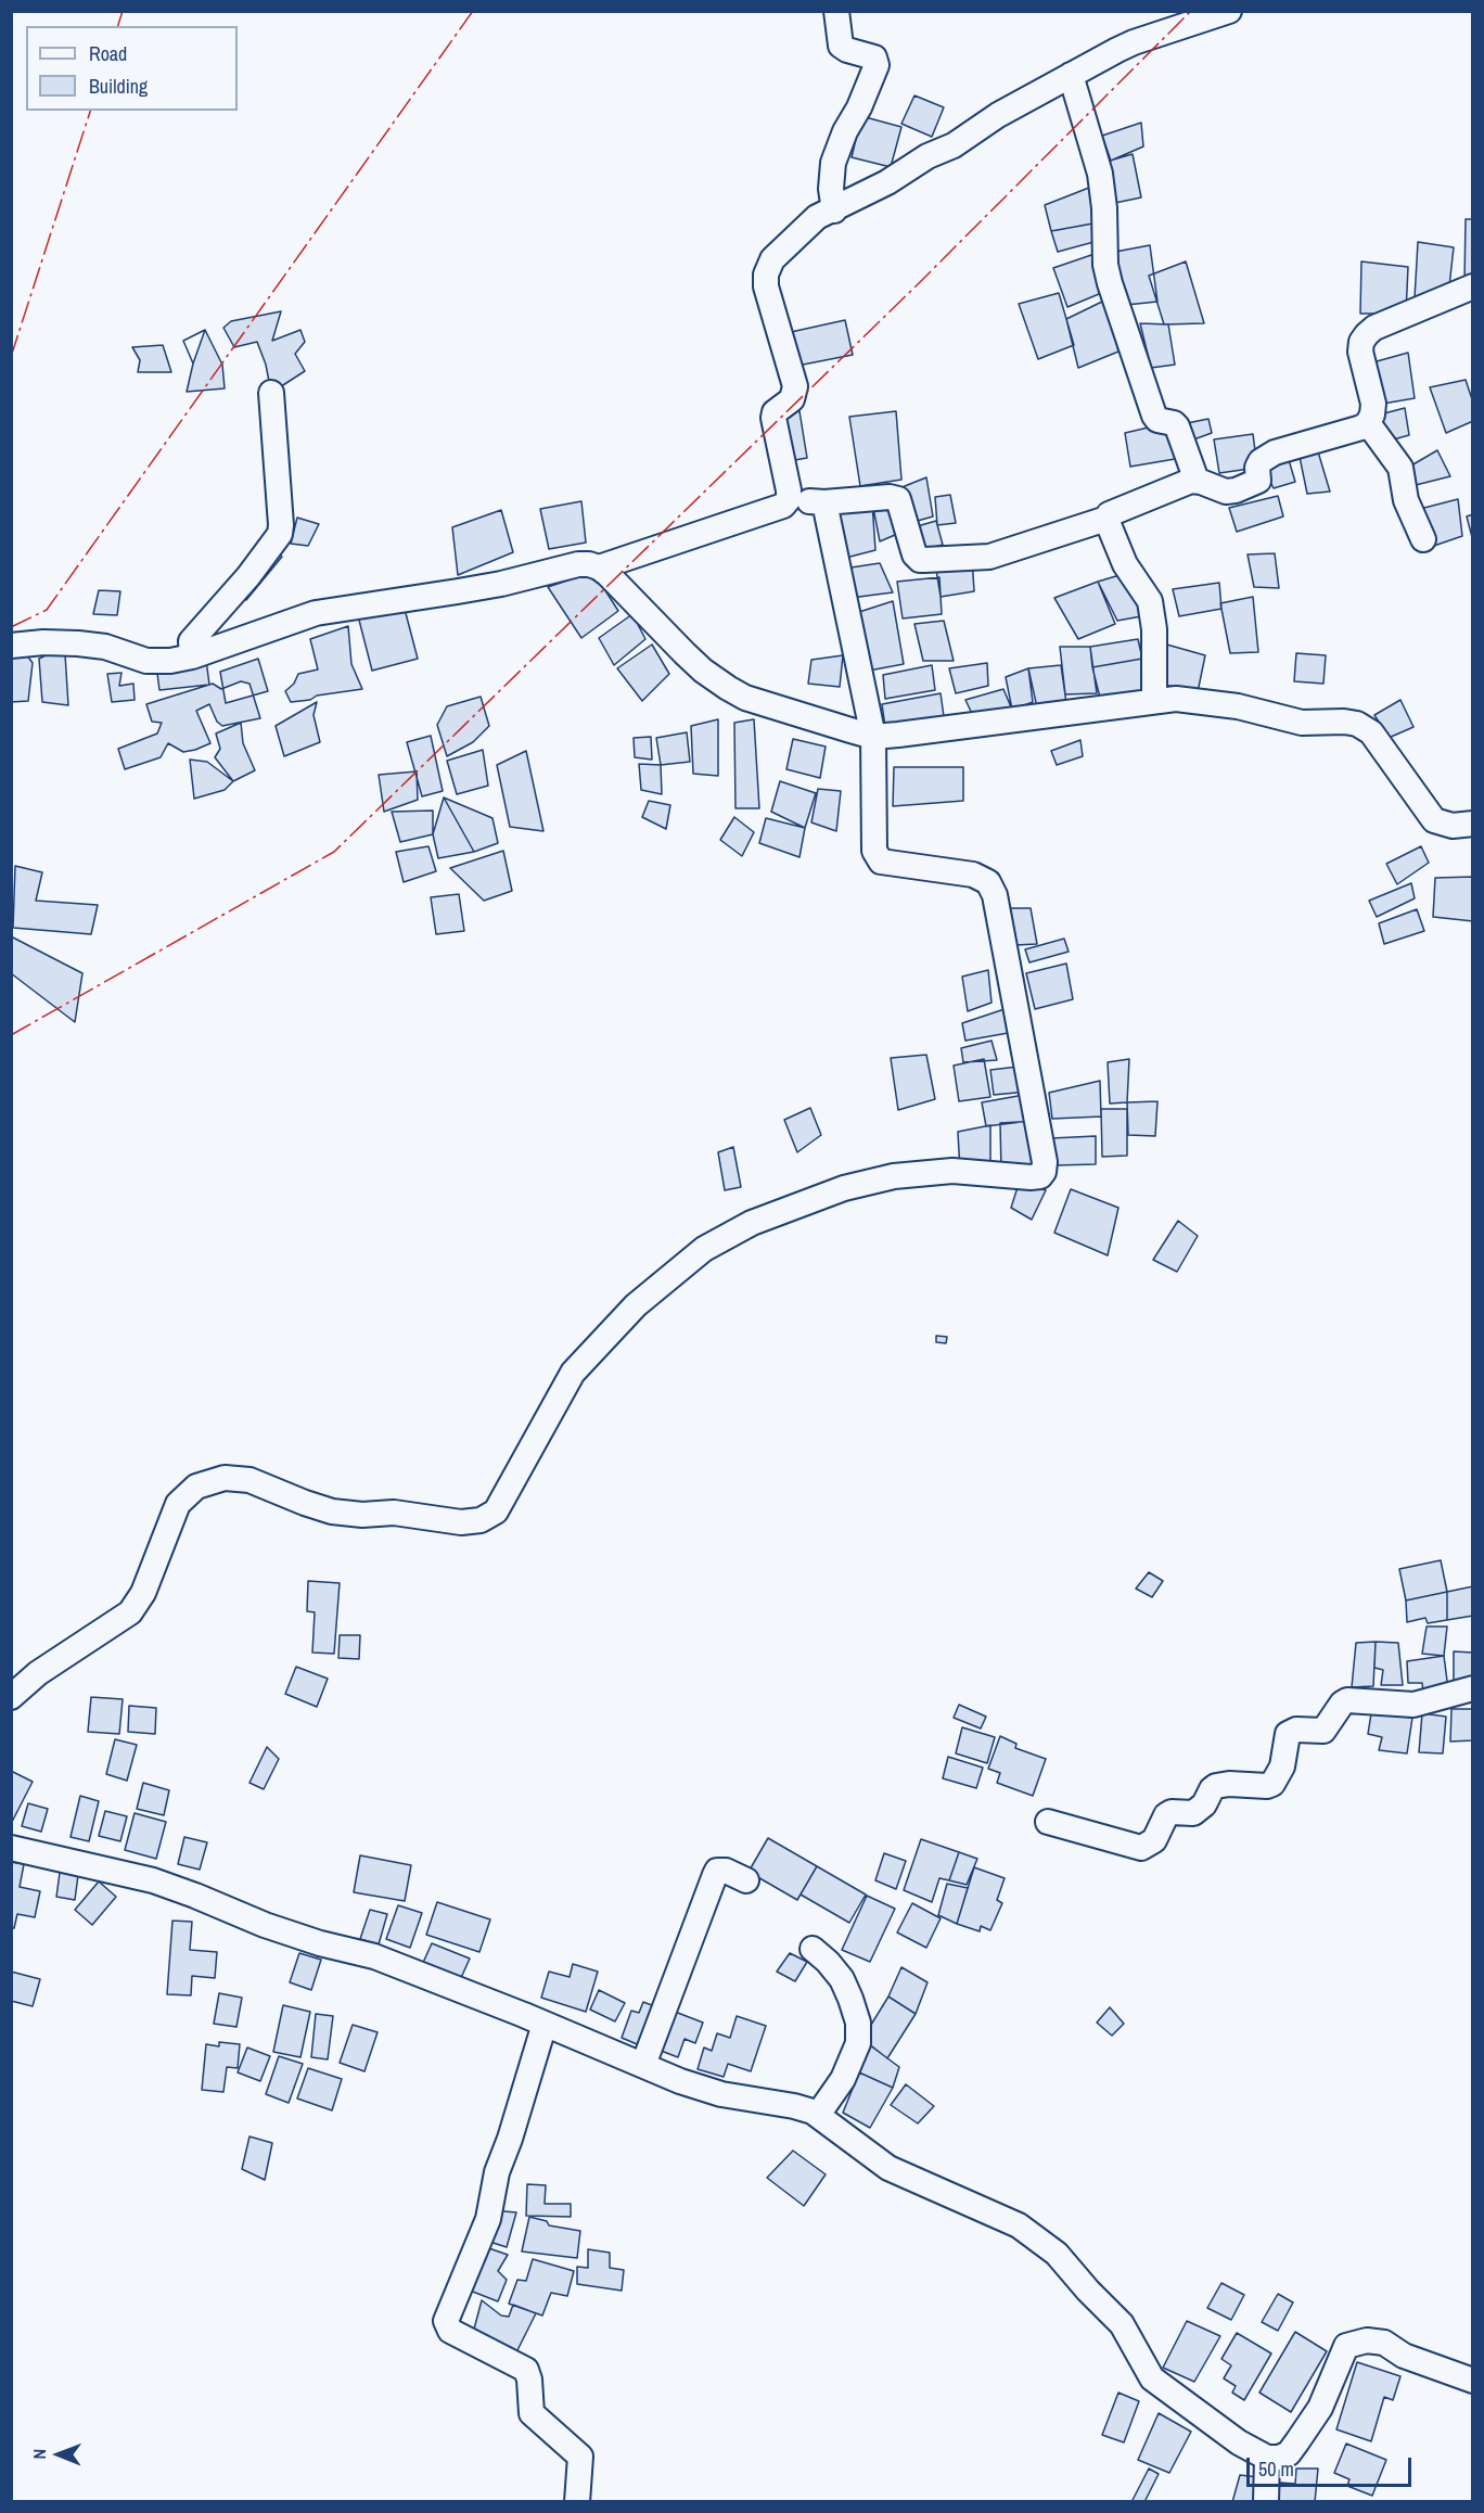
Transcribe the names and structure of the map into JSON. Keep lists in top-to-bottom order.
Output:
{
  "legend": ["Road", "Building"],
  "scale_bar": "50 m",
  "north": "left"
}
